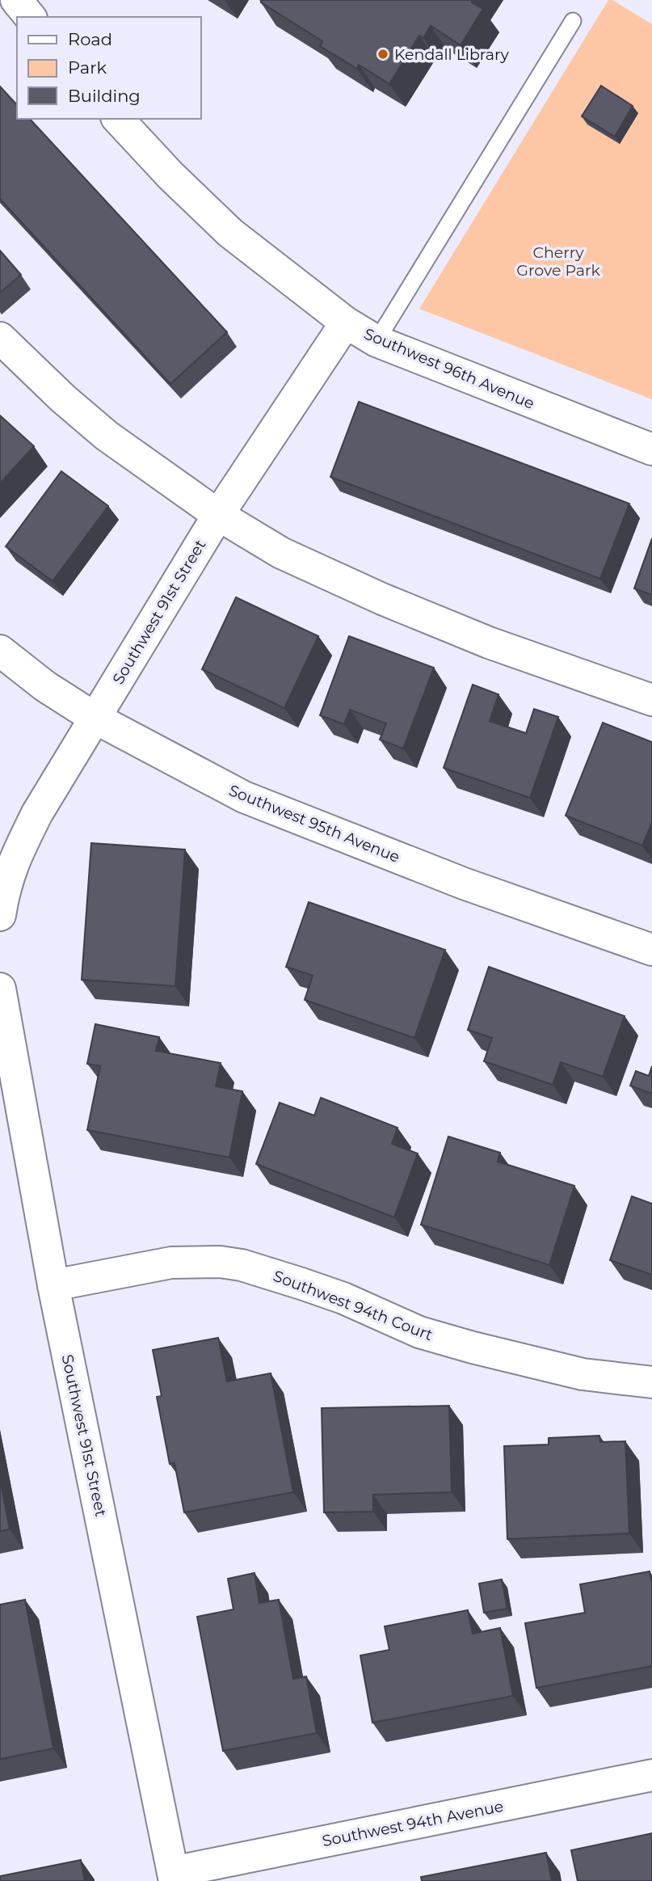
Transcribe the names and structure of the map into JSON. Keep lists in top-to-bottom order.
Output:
{
  "streets": {
    "street": [
      "Southwest 96th Avenue",
      "Southwest 91st Street",
      "Southwest 95th Avenue",
      "Southwest 94th Court",
      "Southwest 94th Avenue"
    ]
  },
  "crossings": [
    ["Southwest 96th Avenue", "Southwest 91st Street"],
    ["Southwest 91st Street", "Southwest 95th Avenue"],
    ["Southwest 91st Street", "Southwest 94th Court"],
    ["Southwest 91st Street", "Southwest 94th Avenue"]
  ],
  "parks": ["Cherry Grove Park"],
  "places": ["Kendall Library"],
  "legend": ["Road", "Park", "Building"]
}
